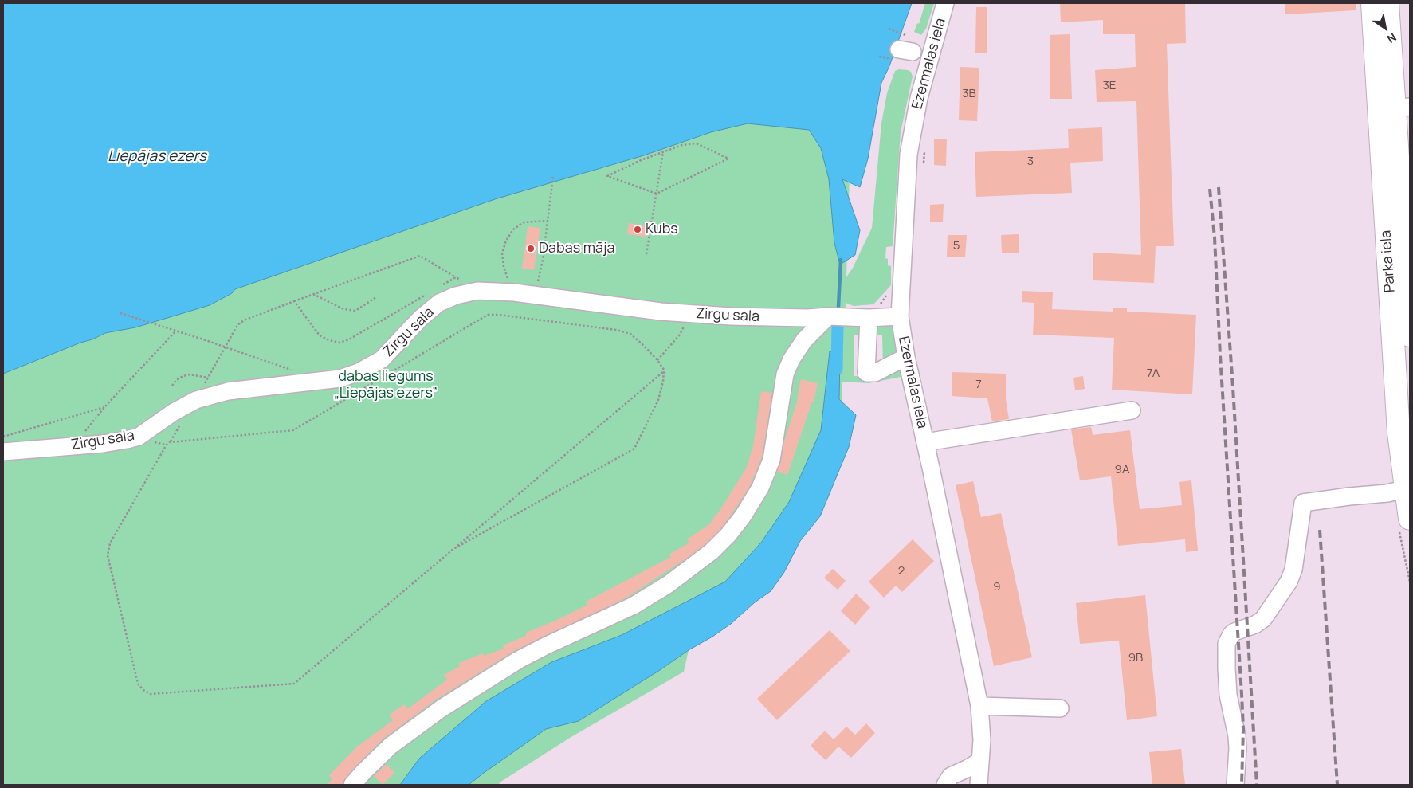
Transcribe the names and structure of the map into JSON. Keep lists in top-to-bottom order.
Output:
{
  "streets": {
    "highway": ["Parka iela"],
    "street": ["Ezermalas iela", "Zirgu sala"]
  },
  "crossings": [
    ["Ezermalas iela", "Zirgu sala"]
  ],
  "water": ["Liepājas ezers"],
  "parks": ["dabas liegums „Liepājas ezers”"],
  "places": ["Kubs", "Dabas māja"],
  "house_numbers": [
    "3E",
    "3B",
    "3",
    "5",
    "7A",
    "7",
    "9A",
    "2",
    "9",
    "9B"
  ],
  "north": "bottom right"
}
